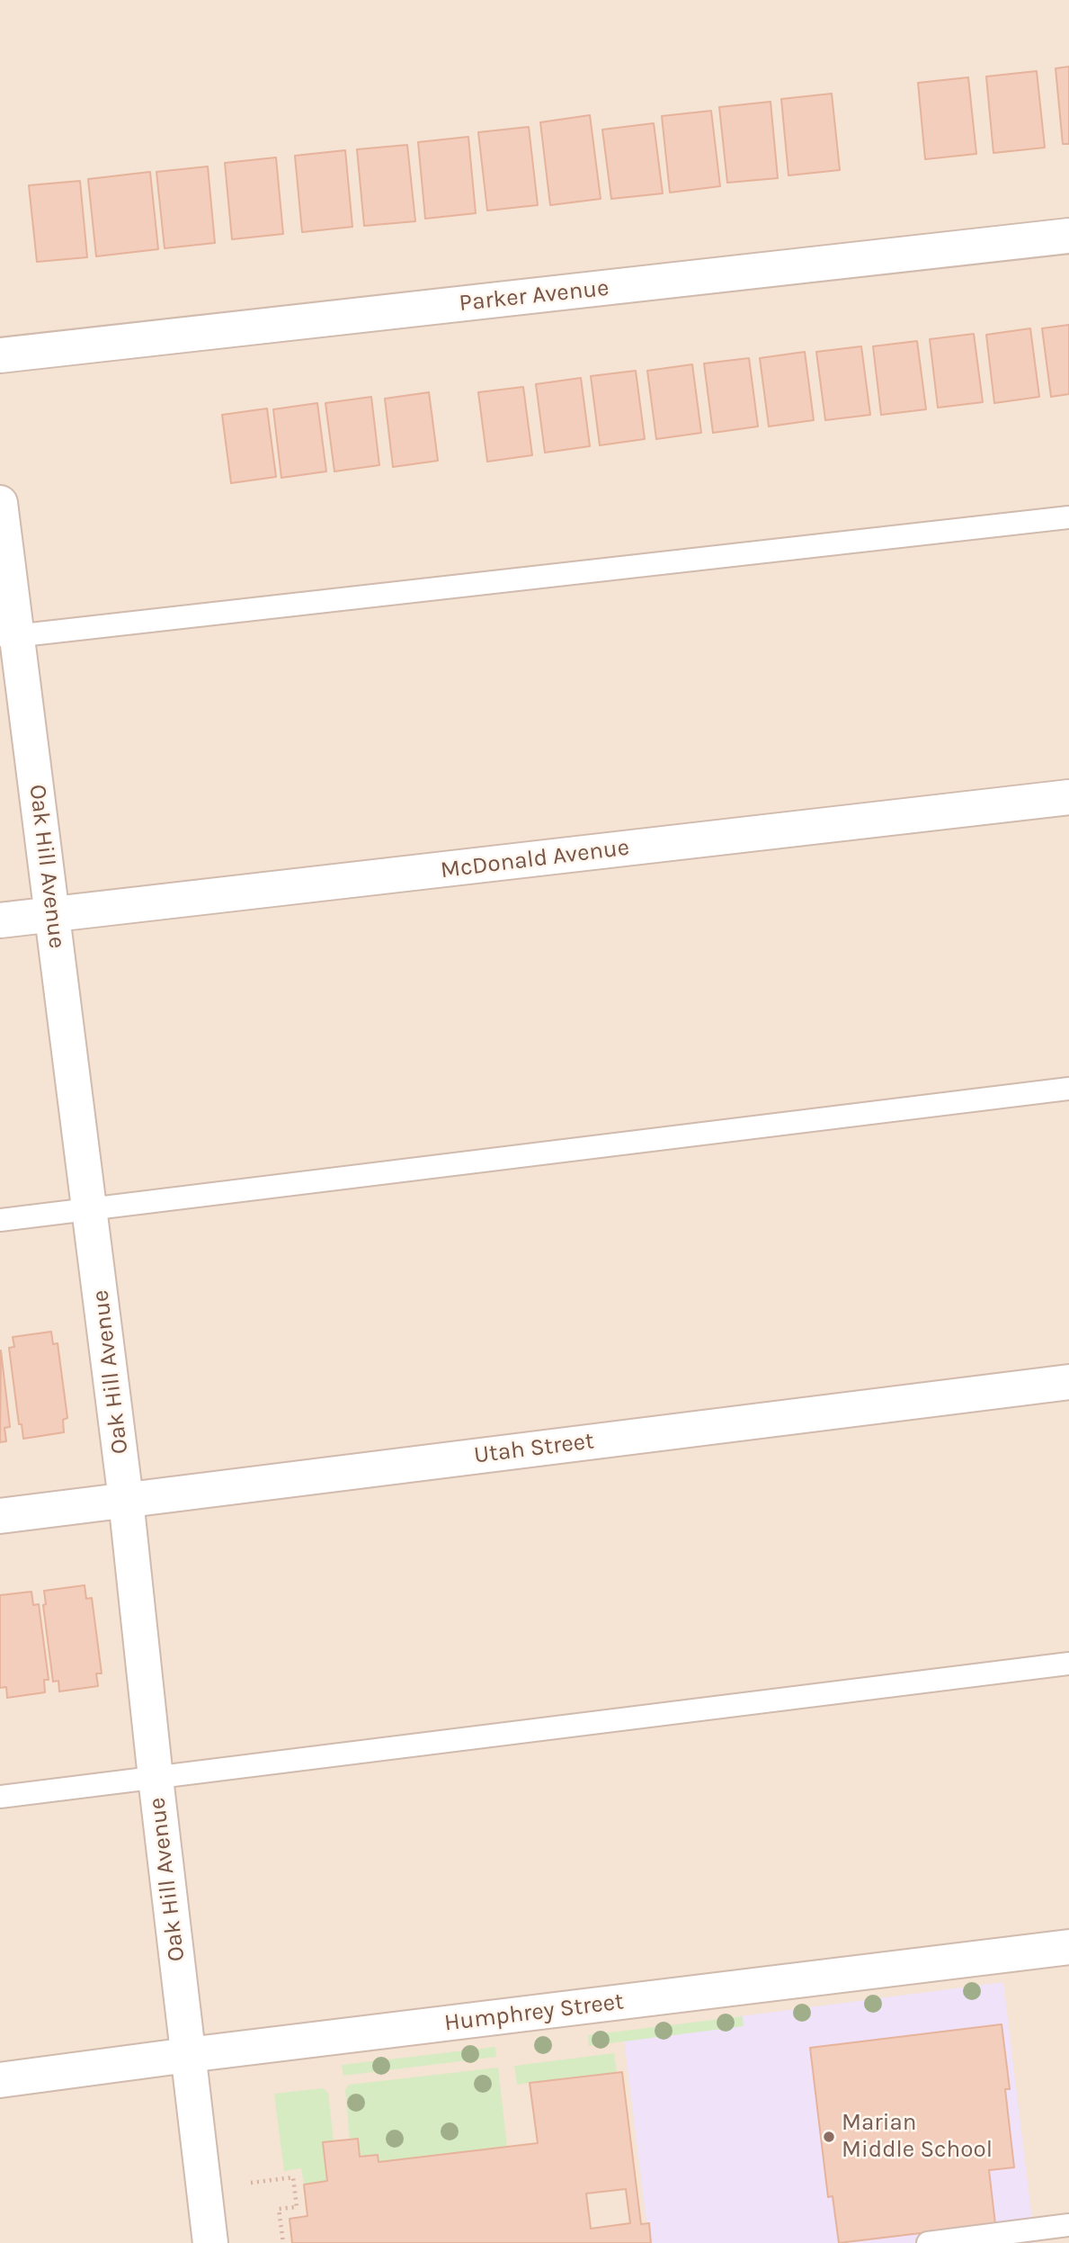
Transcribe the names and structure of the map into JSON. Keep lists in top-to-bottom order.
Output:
{
  "streets": {
    "street": [
      "Parker Avenue",
      "McDonald Avenue",
      "Oak Hill Avenue",
      "Utah Street",
      "Humphrey Street"
    ]
  },
  "crossings": [
    ["McDonald Avenue", "Oak Hill Avenue"],
    ["Oak Hill Avenue", "Utah Street"],
    ["Oak Hill Avenue", "Humphrey Street"]
  ],
  "places": ["Marian Middle School"]
}
